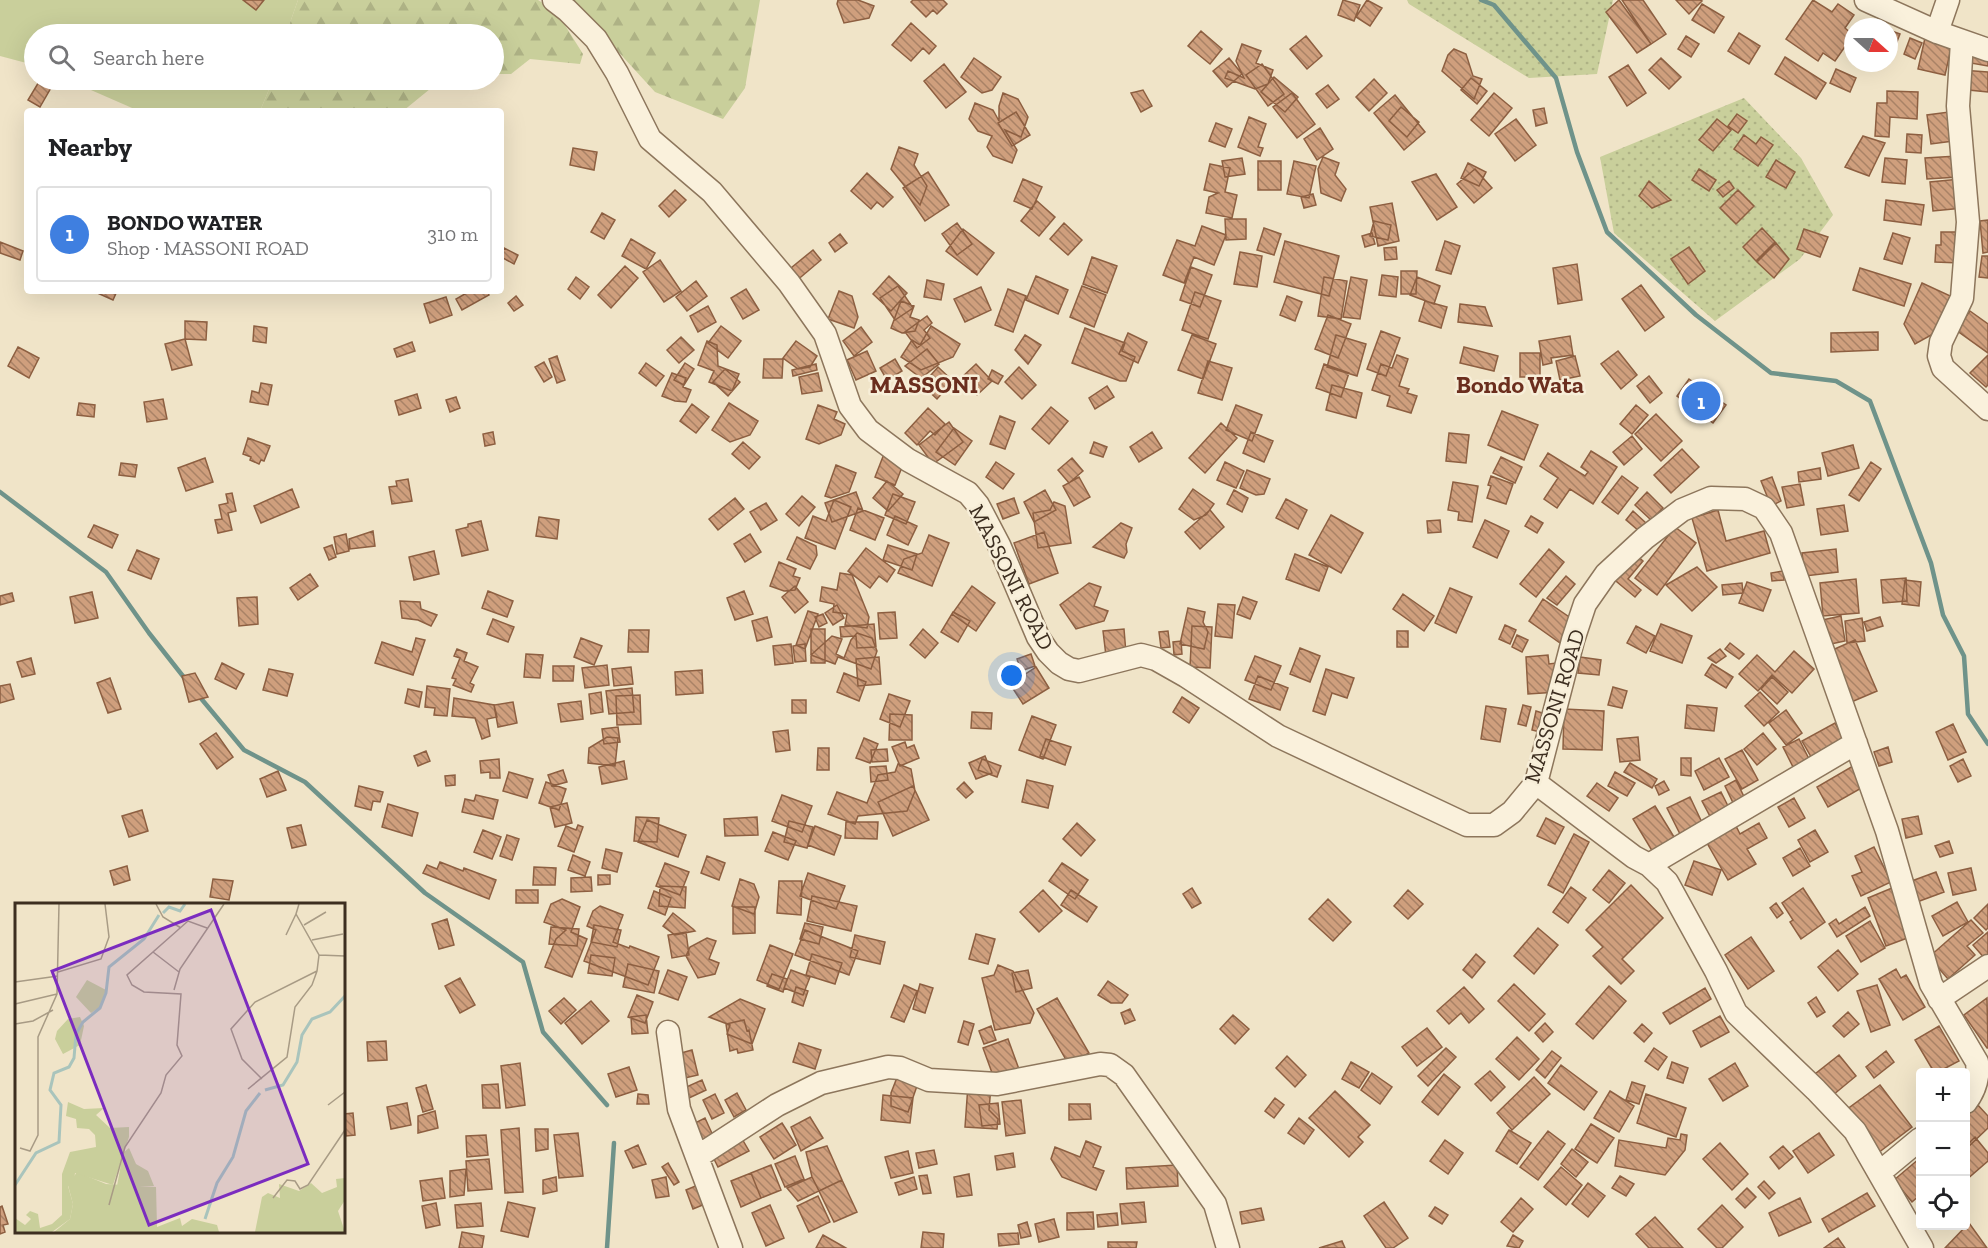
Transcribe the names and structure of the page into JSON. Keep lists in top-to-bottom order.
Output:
{
  "streets": {
    "street": ["MASSONI ROAD"]
  },
  "districts": ["MASSONI", "Bondo Wata"],
  "north": "right",
  "page": {
    "search": "Search here",
    "heading": "Nearby",
    "list": [
      {
        "mark": "1",
        "name": "BONDO WATER",
        "note": "Shop · MASSONI ROAD",
        "value": "310 m"
      }
    ],
    "pins": "1",
    "map_buttons": ["+", "−"]
  }
}
